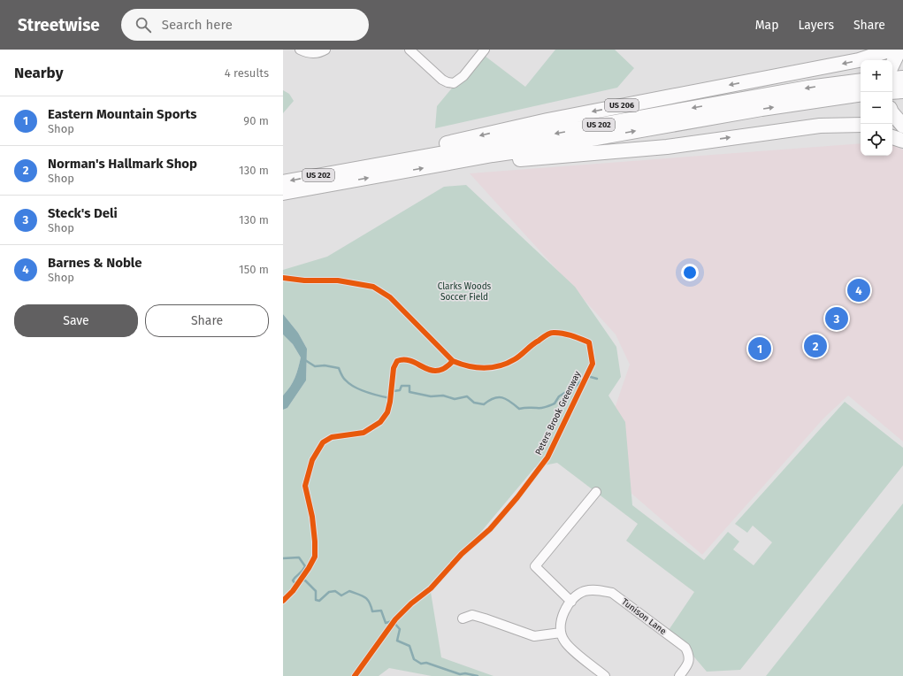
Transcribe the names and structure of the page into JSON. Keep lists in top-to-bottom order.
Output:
{
  "streets": {
    "highway": ["US 206", "US 202"],
    "street": ["Tunison Lane"],
    "cycle path": ["Peters Brook Greenway"]
  },
  "crossings": [
    ["US 206", "US 202"]
  ],
  "parks": ["Clarks Woods Soccer Field"],
  "page": {
    "header": "Streetwise",
    "search": "Search here",
    "nav": ["Map", "Layers", "Share"],
    "heading": ["Nearby", "4 results"],
    "map_buttons": ["+", "−"],
    "list": [
      {
        "mark": "1",
        "name": "Eastern Mountain Sports",
        "note": "Shop",
        "value": "90 m"
      },
      {
        "mark": "2",
        "name": "Norman's Hallmark Shop",
        "note": "Shop",
        "value": "130 m"
      },
      {
        "mark": "3",
        "name": "Steck's Deli",
        "note": "Shop",
        "value": "130 m"
      },
      {
        "mark": "4",
        "name": "Barnes & Noble",
        "note": "Shop",
        "value": "150 m"
      }
    ],
    "pins": [
      "4",
      "3",
      "2",
      "1"
    ],
    "buttons": ["Save", "Share"]
  }
}
